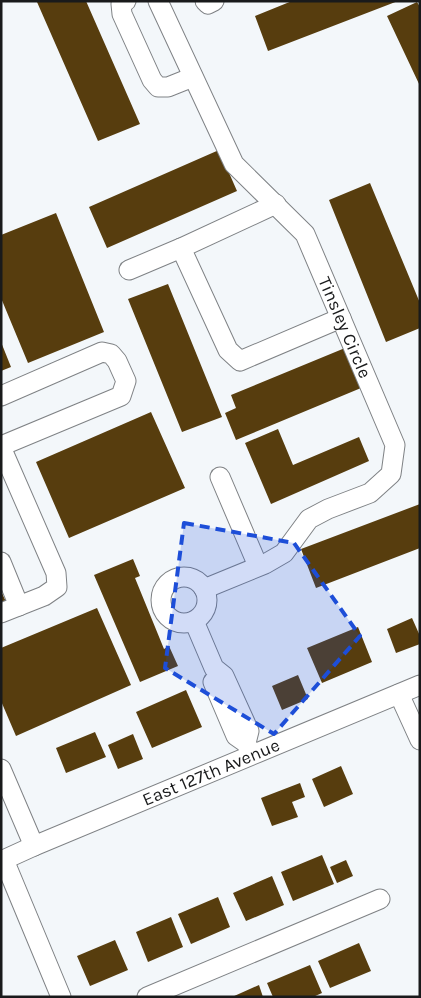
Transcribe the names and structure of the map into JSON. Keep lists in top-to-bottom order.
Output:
{
  "streets": {
    "street": ["Tinsley Circle", "East 127th Avenue"]
  }
}
